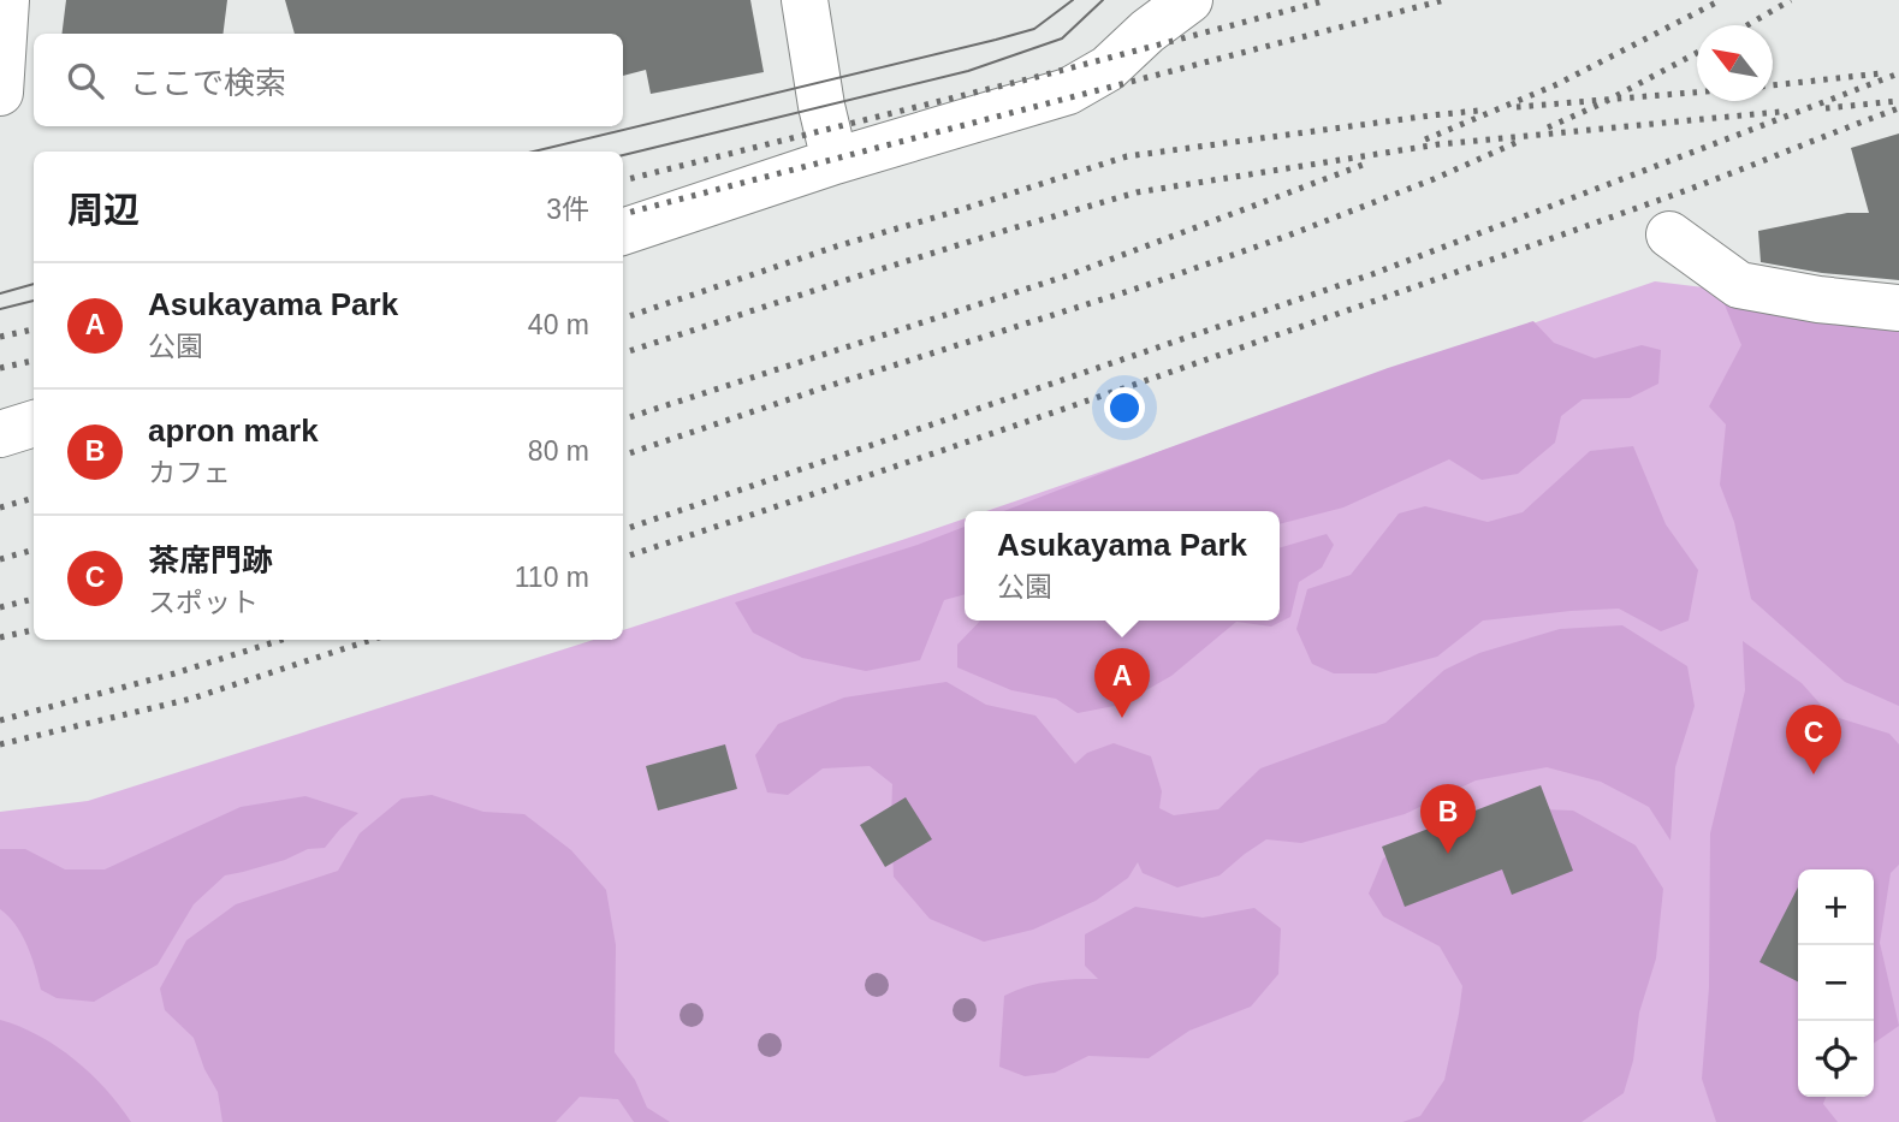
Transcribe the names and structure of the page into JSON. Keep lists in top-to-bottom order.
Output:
{
  "north": "top left",
  "page": {
    "search": "ここで検索",
    "heading": ["周辺", "3件"],
    "list": [
      {
        "mark": "A",
        "name": "Asukayama Park",
        "note": "公園",
        "value": "40 m"
      },
      {
        "mark": "B",
        "name": "apron mark",
        "note": "カフェ",
        "value": "80 m"
      },
      {
        "mark": "C",
        "name": "茶席門跡",
        "note": "スポット",
        "value": "110 m"
      }
    ],
    "popup": ["Asukayama Park", "公園"],
    "pins": ["A", "C", "B"],
    "map_buttons": ["+", "−"]
  }
}
